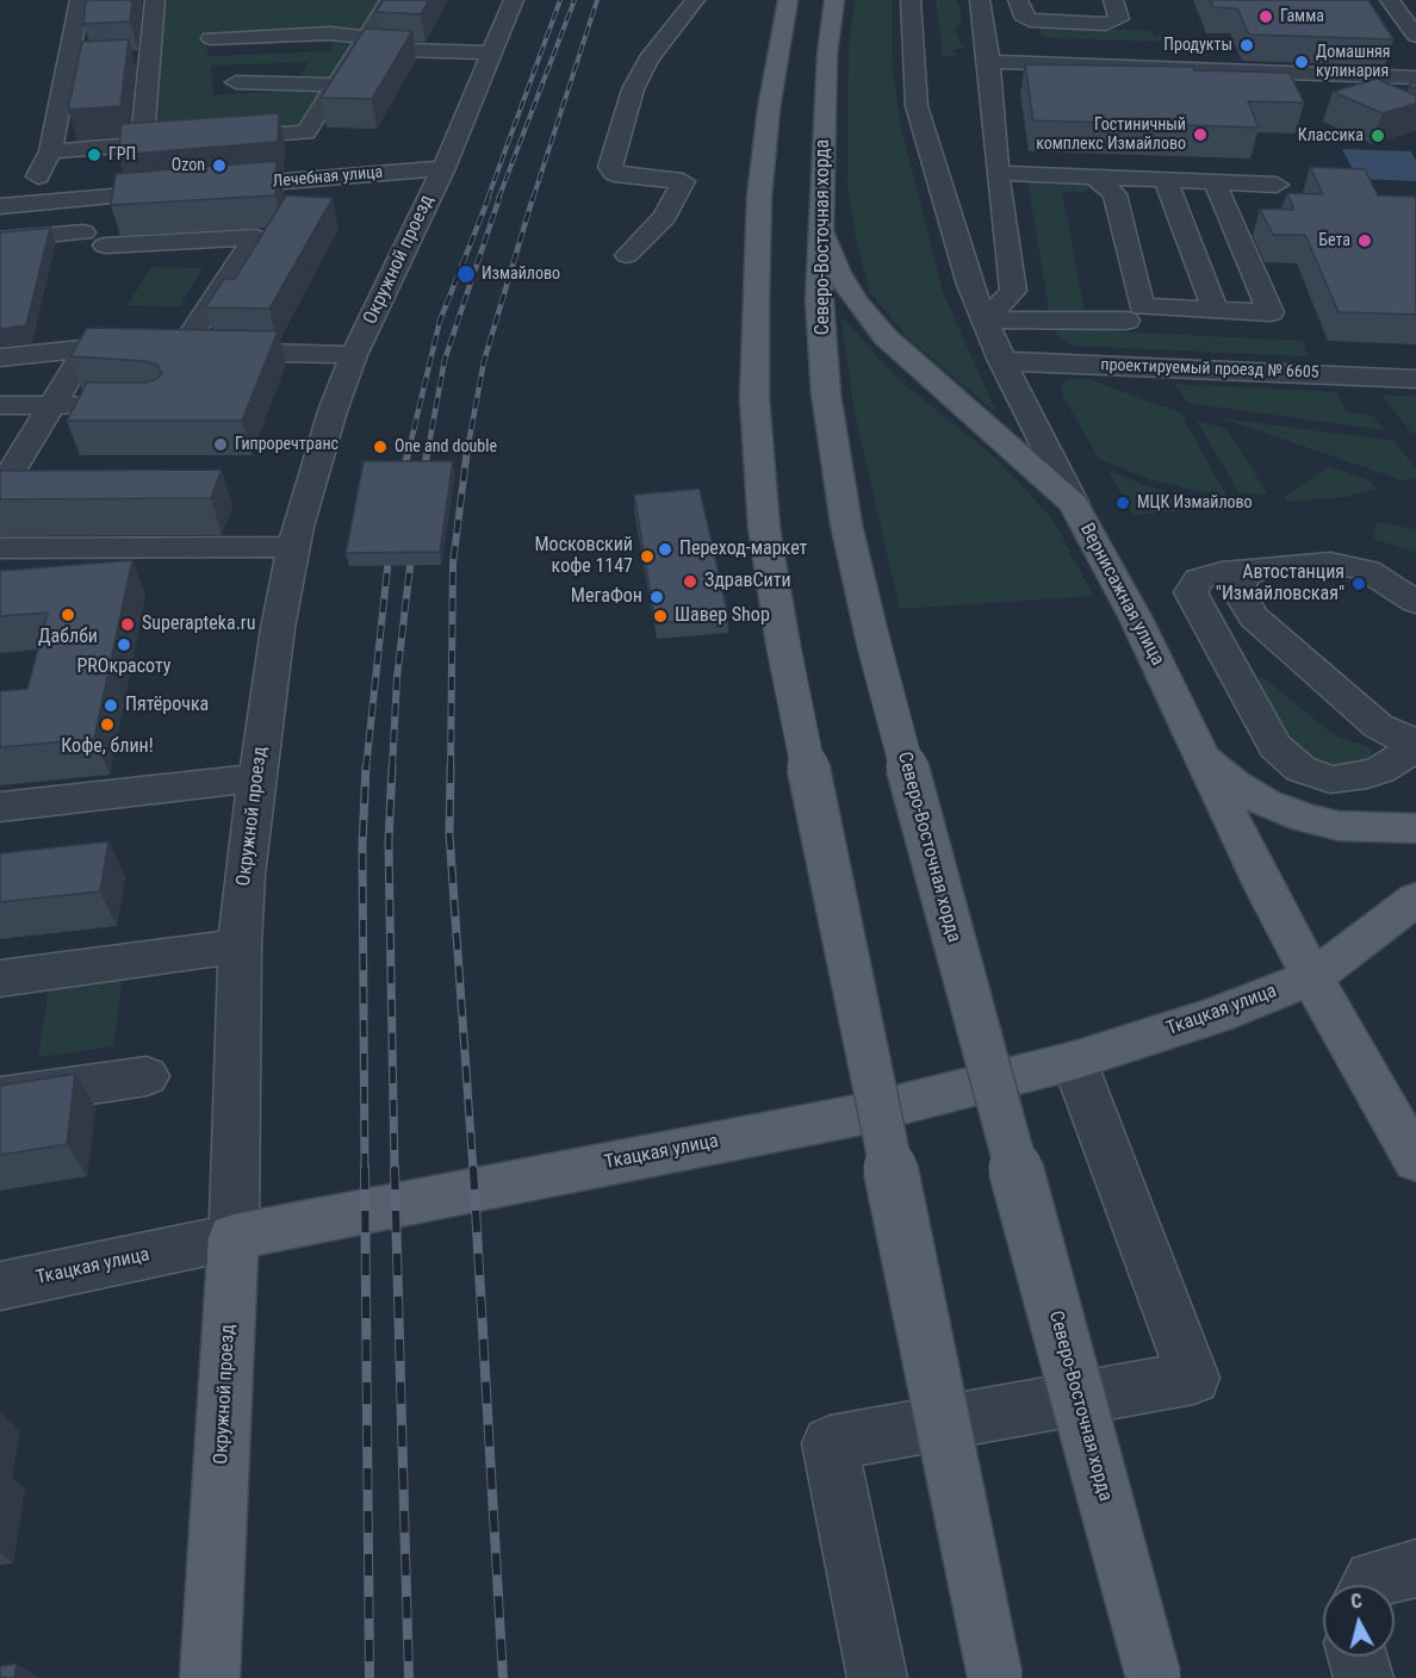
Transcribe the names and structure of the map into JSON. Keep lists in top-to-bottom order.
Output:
{
  "streets": {
    "main road": [
      "Северо-Восточная хорда",
      "Окружной проезд",
      "Вернисажная улица",
      "Ткацкая улица"
    ],
    "street": ["Лечебная улица", "проектируемый проезд № 6605"]
  },
  "crossings": [
    ["Лечебная улица", "Окружной проезд"],
    ["Окружной проезд", "Ткацкая улица"],
    ["проектируемый проезд № 6605", "Вернисажная улица"],
    ["Вернисажная улица", "Ткацкая улица"]
  ],
  "places": [
    "Гамма",
    "Продукты",
    "Домашняя кулинария",
    "Гостиничный комплекс Измайлово",
    "Классика",
    "ГРП",
    "Ozon",
    "Бета",
    "Измайлово",
    "Гипроречтранс",
    "One and double",
    "МЦК Измайлово",
    "Переход-маркет",
    "Московский кофе 1147",
    "ЗдравСити",
    "Автостанция \"Измайловская\"",
    "МегаФон",
    "Даблби",
    "Шавер Shop",
    "Superapteka.ru",
    "PROкрасоту",
    "Пятёрочка",
    "Кофе, блин!"
  ],
  "north": "top"
}
